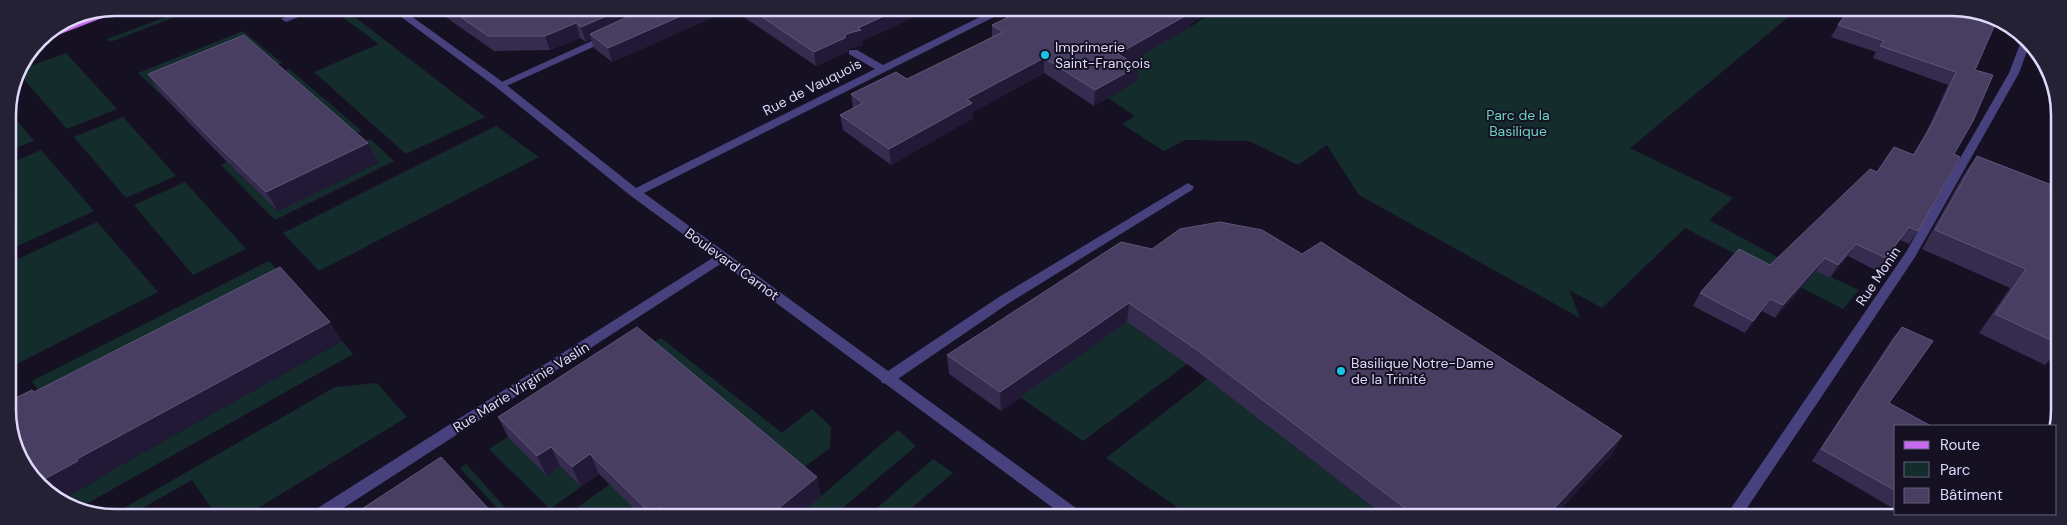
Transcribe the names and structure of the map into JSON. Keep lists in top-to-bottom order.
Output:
{
  "streets": {
    "street": [
      "Rue de Vauquois",
      "Boulevard Carnot",
      "Rue Monin",
      "Rue Marie Virginie Vaslin"
    ]
  },
  "crossings": [
    ["Rue de Vauquois", "Boulevard Carnot"],
    ["Boulevard Carnot", "Rue Marie Virginie Vaslin"]
  ],
  "parks": ["Parc de la Basilique"],
  "places": ["Imprimerie Saint-François", "Basilique Notre-Dame de la Trinité"],
  "legend": ["Route", "Parc", "Bâtiment"]
}
